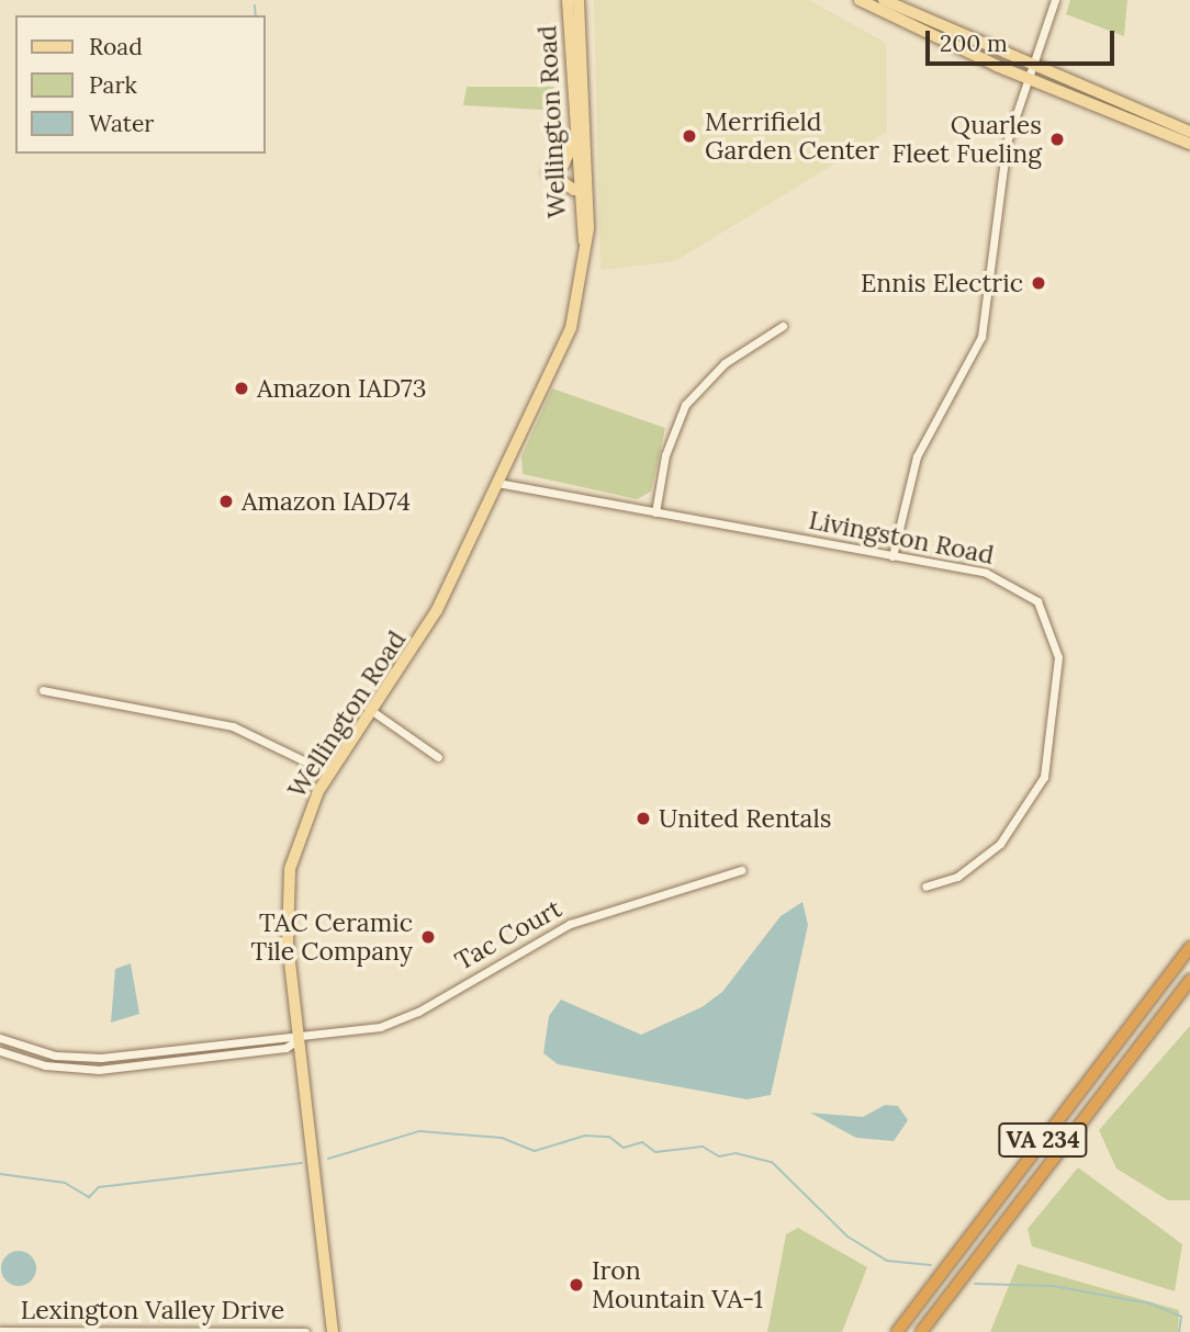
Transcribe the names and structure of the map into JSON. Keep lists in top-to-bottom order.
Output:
{
  "streets": {
    "highway": ["VA 234"],
    "main road": ["Wellington Road"],
    "street": ["Livingston Road", "Tac Court", "Lexington Valley Drive"]
  },
  "crossings": [
    ["Wellington Road", "Livingston Road"],
    ["Wellington Road", "Tac Court"]
  ],
  "places": [
    "Merrifield Garden Center",
    "Quarles Fleet Fueling",
    "Ennis Electric",
    "Amazon IAD73",
    "Amazon IAD74",
    "United Rentals",
    "TAC Ceramic Tile Company",
    "Iron Mountain VA-1"
  ],
  "legend": ["Road", "Park", "Water"],
  "scale_bar": "200 m"
}
